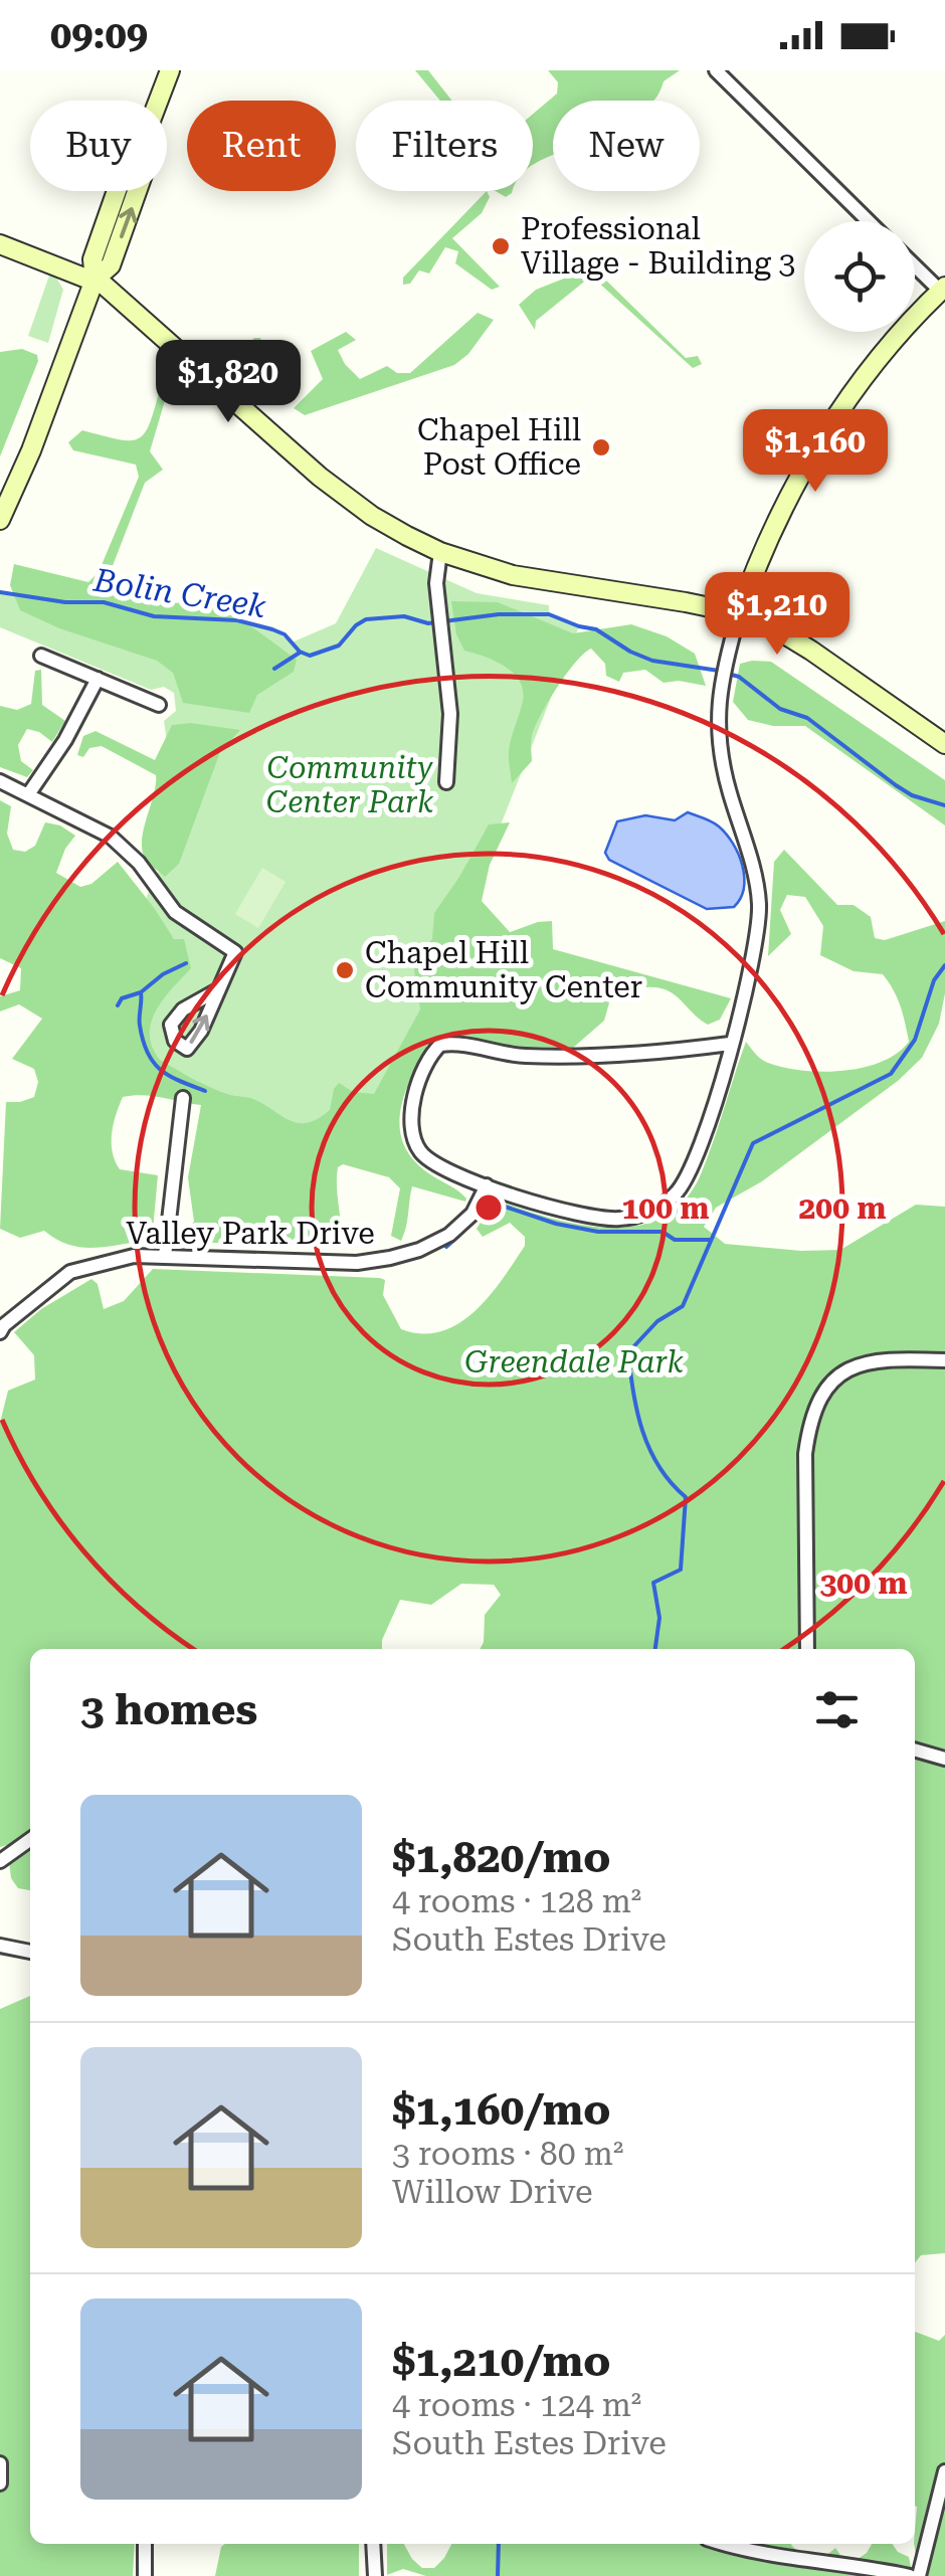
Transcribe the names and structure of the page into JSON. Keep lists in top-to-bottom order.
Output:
{
  "streets": {
    "street": ["Valley Park Drive"]
  },
  "water": ["Bolin Creek"],
  "parks": ["Community Center Park", "Greendale Park"],
  "places": ["Professional Village - Building 3", "Chapel Hill Post Office", "Chapel Hill Community Center"],
  "page": {
    "status": "09:09",
    "chip": [
      "Buy",
      "Rent",
      "Filters",
      "New"
    ],
    "price": ["$1,820", "$1,160", "$1,210"],
    "heading": "3 homes",
    "list": [
      {
        "name": "$1,820/mo",
        "note": "4 rooms · 128 m² · South Estes Drive"
      },
      {
        "name": "$1,160/mo",
        "note": "3 rooms · 80 m² · Willow Drive"
      },
      {
        "name": "$1,210/mo",
        "note": "4 rooms · 124 m² · South Estes Drive"
      }
    ]
  },
  "rings": ["100 m", "200 m", "300 m"]
}
